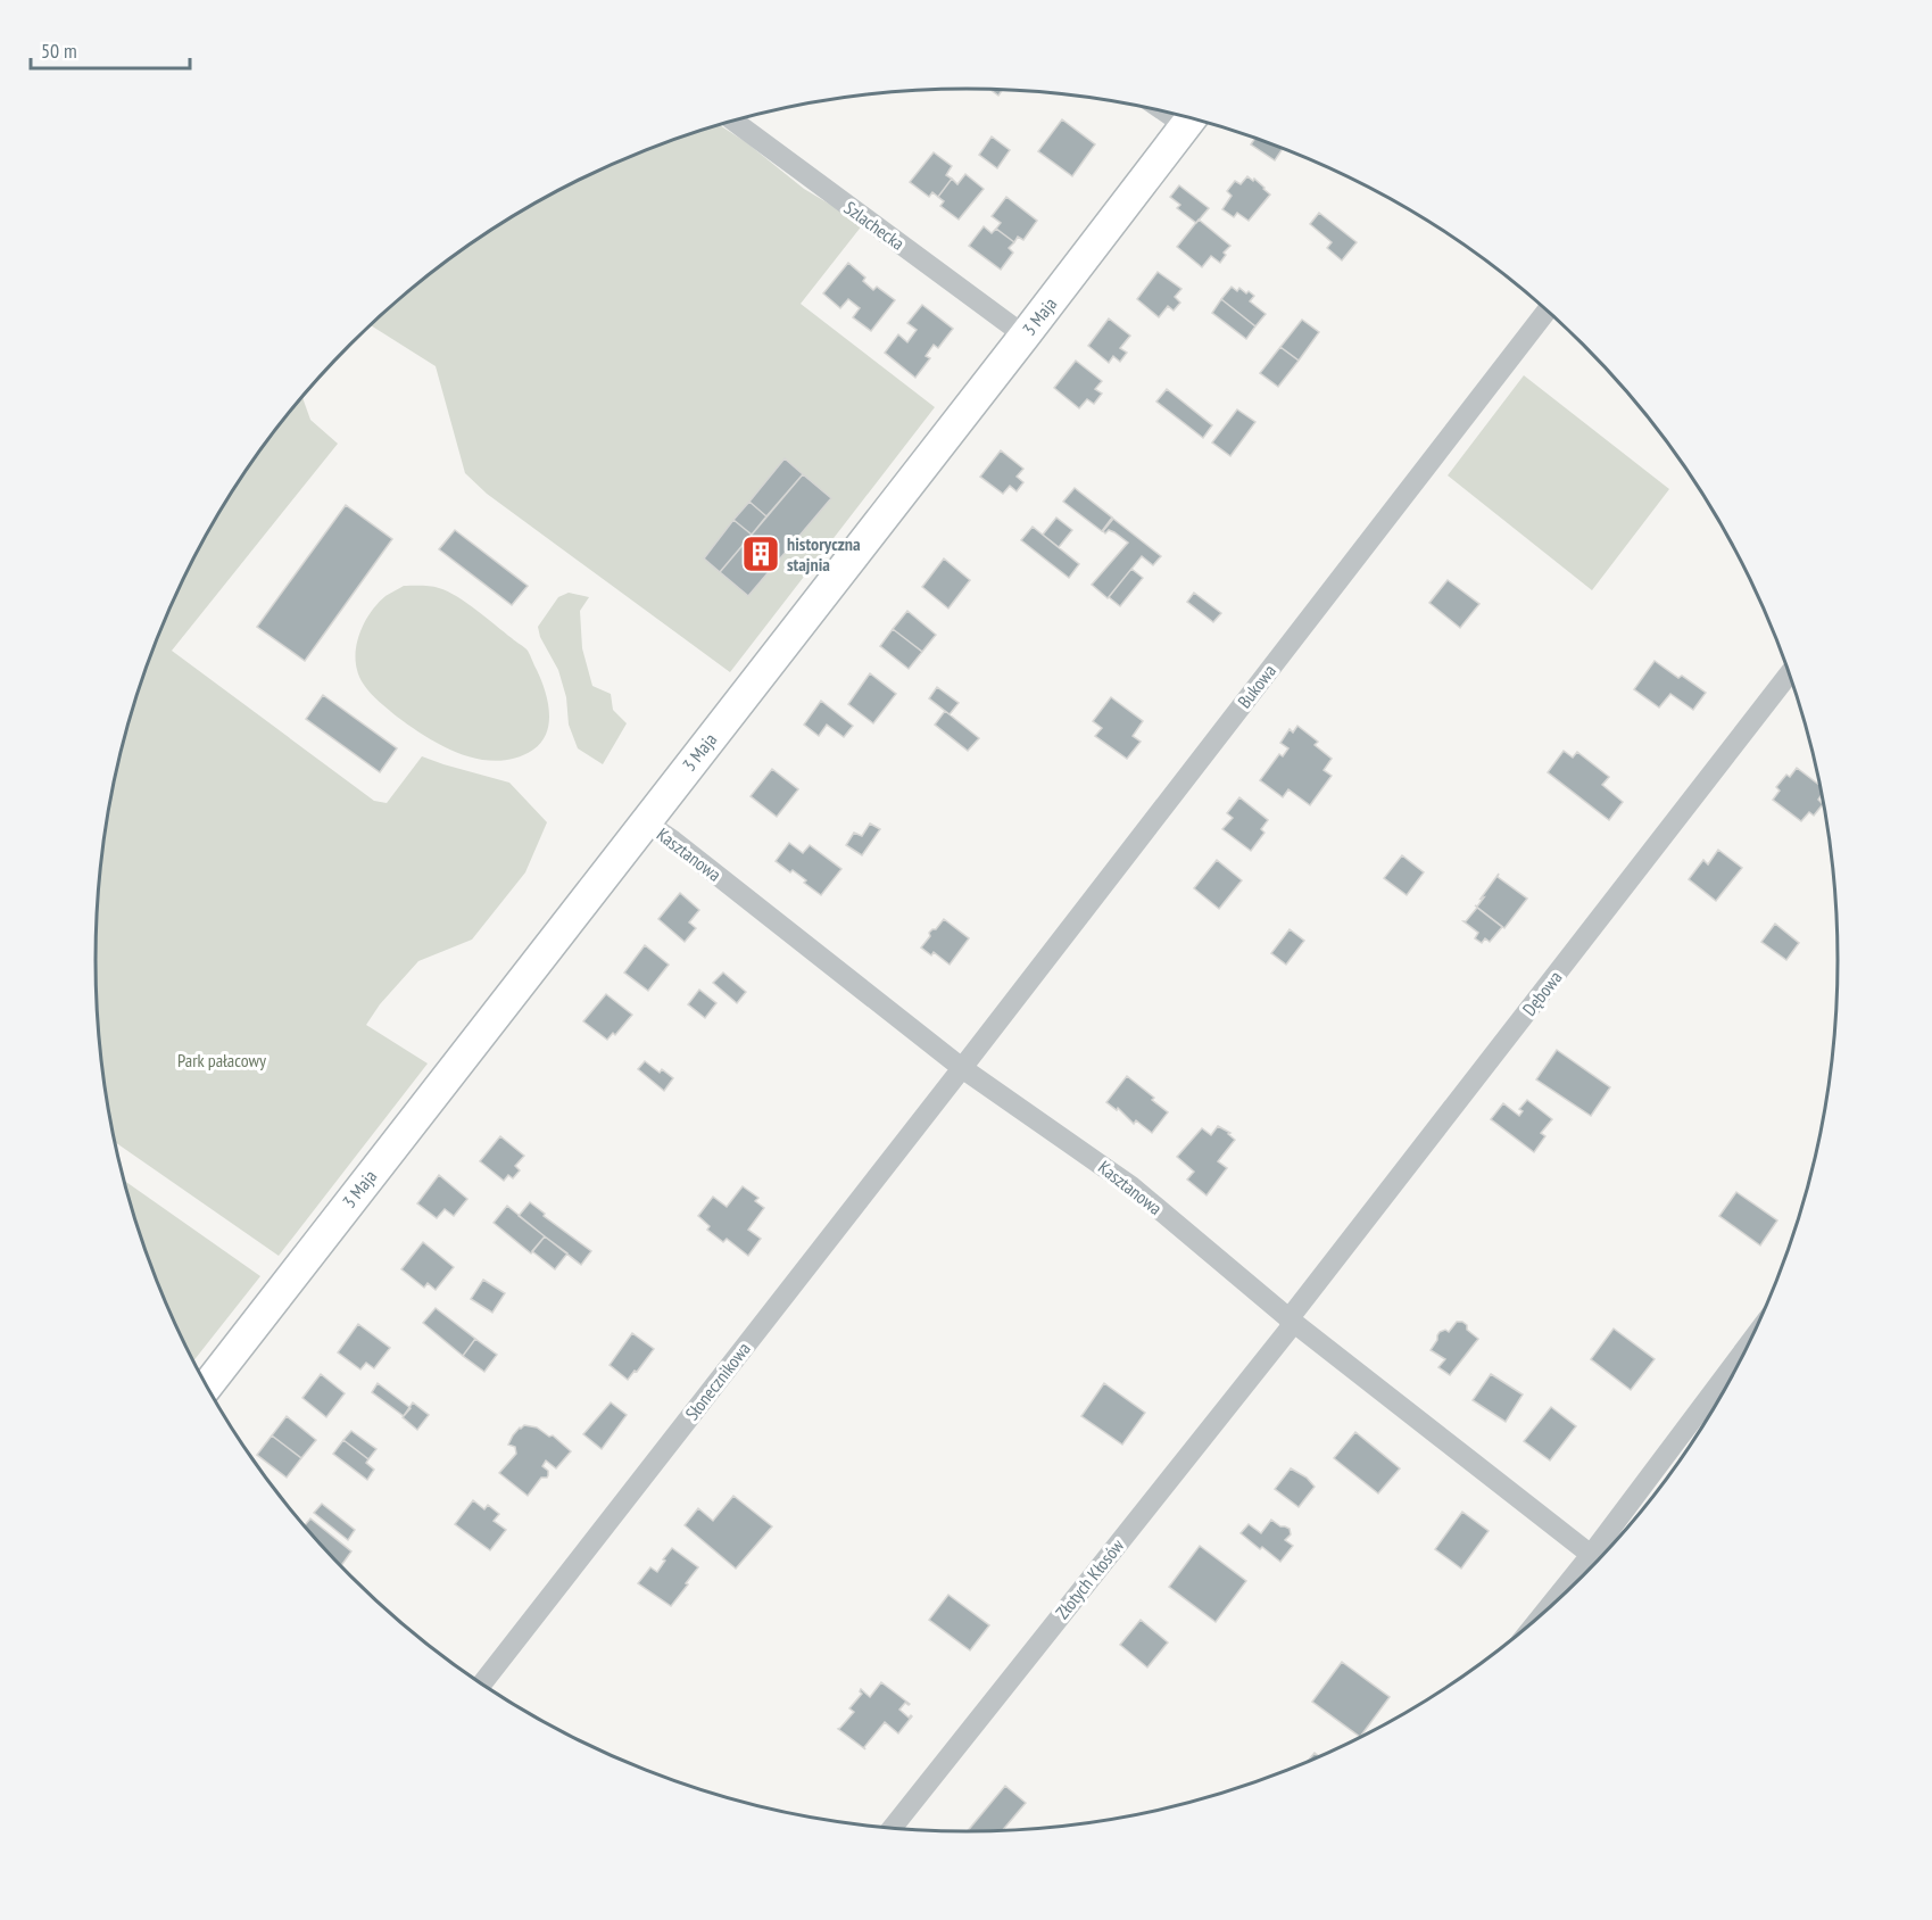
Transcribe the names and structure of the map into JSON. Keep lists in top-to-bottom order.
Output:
{
  "streets": {
    "street": [
      "Szlachecka",
      "3 Maja",
      "Bukowa",
      "Kasztanowa",
      "Dębowa",
      "Słonecznikowa",
      "Złotych Kłosów"
    ]
  },
  "crossings": [
    ["Szlachecka", "3 Maja"],
    ["3 Maja", "Kasztanowa"],
    ["Bukowa", "Kasztanowa"],
    ["Bukowa", "Słonecznikowa"],
    ["Kasztanowa", "Dębowa"],
    ["Kasztanowa", "Słonecznikowa"],
    ["Kasztanowa", "Złotych Kłosów"],
    ["Dębowa", "Złotych Kłosów"]
  ],
  "parks": ["Park pałacowy"],
  "places": {
    "building": ["historyczna stajnia"]
  },
  "scale_bar": "50 m"
}
